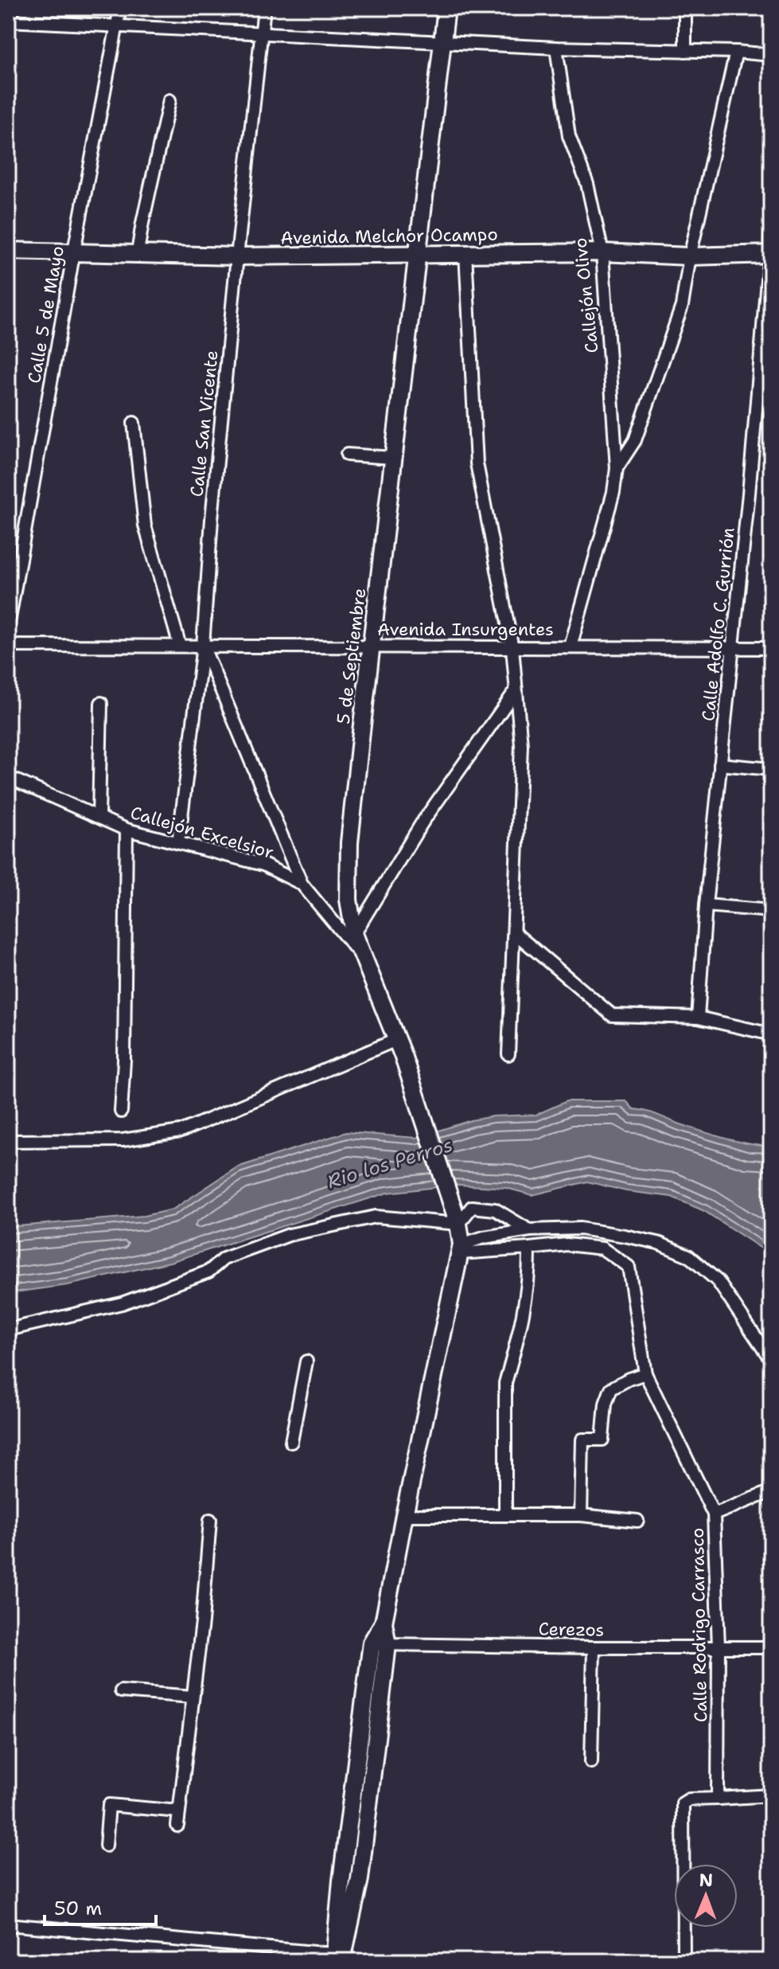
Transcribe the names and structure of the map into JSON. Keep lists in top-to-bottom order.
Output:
{
  "streets": {
    "street": [
      "Avenida Melchor Ocampo",
      "Callejón Olivo",
      "Calle 5 de Mayo",
      "Calle San Vicente",
      "Calle Adolfo C. Gurrión",
      "Avenida Insurgentes",
      "5 de Septiembre",
      "Callejón Excelsior",
      "Calle Rodrigo Carrasco",
      "Cerezos"
    ]
  },
  "crossings": [
    ["Avenida Melchor Ocampo", "Callejón Olivo"],
    ["Avenida Melchor Ocampo", "Calle 5 de Mayo"],
    ["Avenida Melchor Ocampo", "Calle San Vicente"],
    ["Avenida Melchor Ocampo", "Calle Adolfo C. Gurrión"],
    ["Avenida Melchor Ocampo", "5 de Septiembre"],
    ["Calle San Vicente", "Avenida Insurgentes"],
    ["Calle San Vicente", "Callejón Excelsior"],
    ["Calle Adolfo C. Gurrión", "Avenida Insurgentes"],
    ["Avenida Insurgentes", "5 de Septiembre"],
    ["5 de Septiembre", "Callejón Excelsior"],
    ["5 de Septiembre", "Calle Rodrigo Carrasco"],
    ["Calle Rodrigo Carrasco", "Cerezos"]
  ],
  "water": ["Rio los Perros"],
  "scale_bar": "50 m",
  "north": "top"
}
